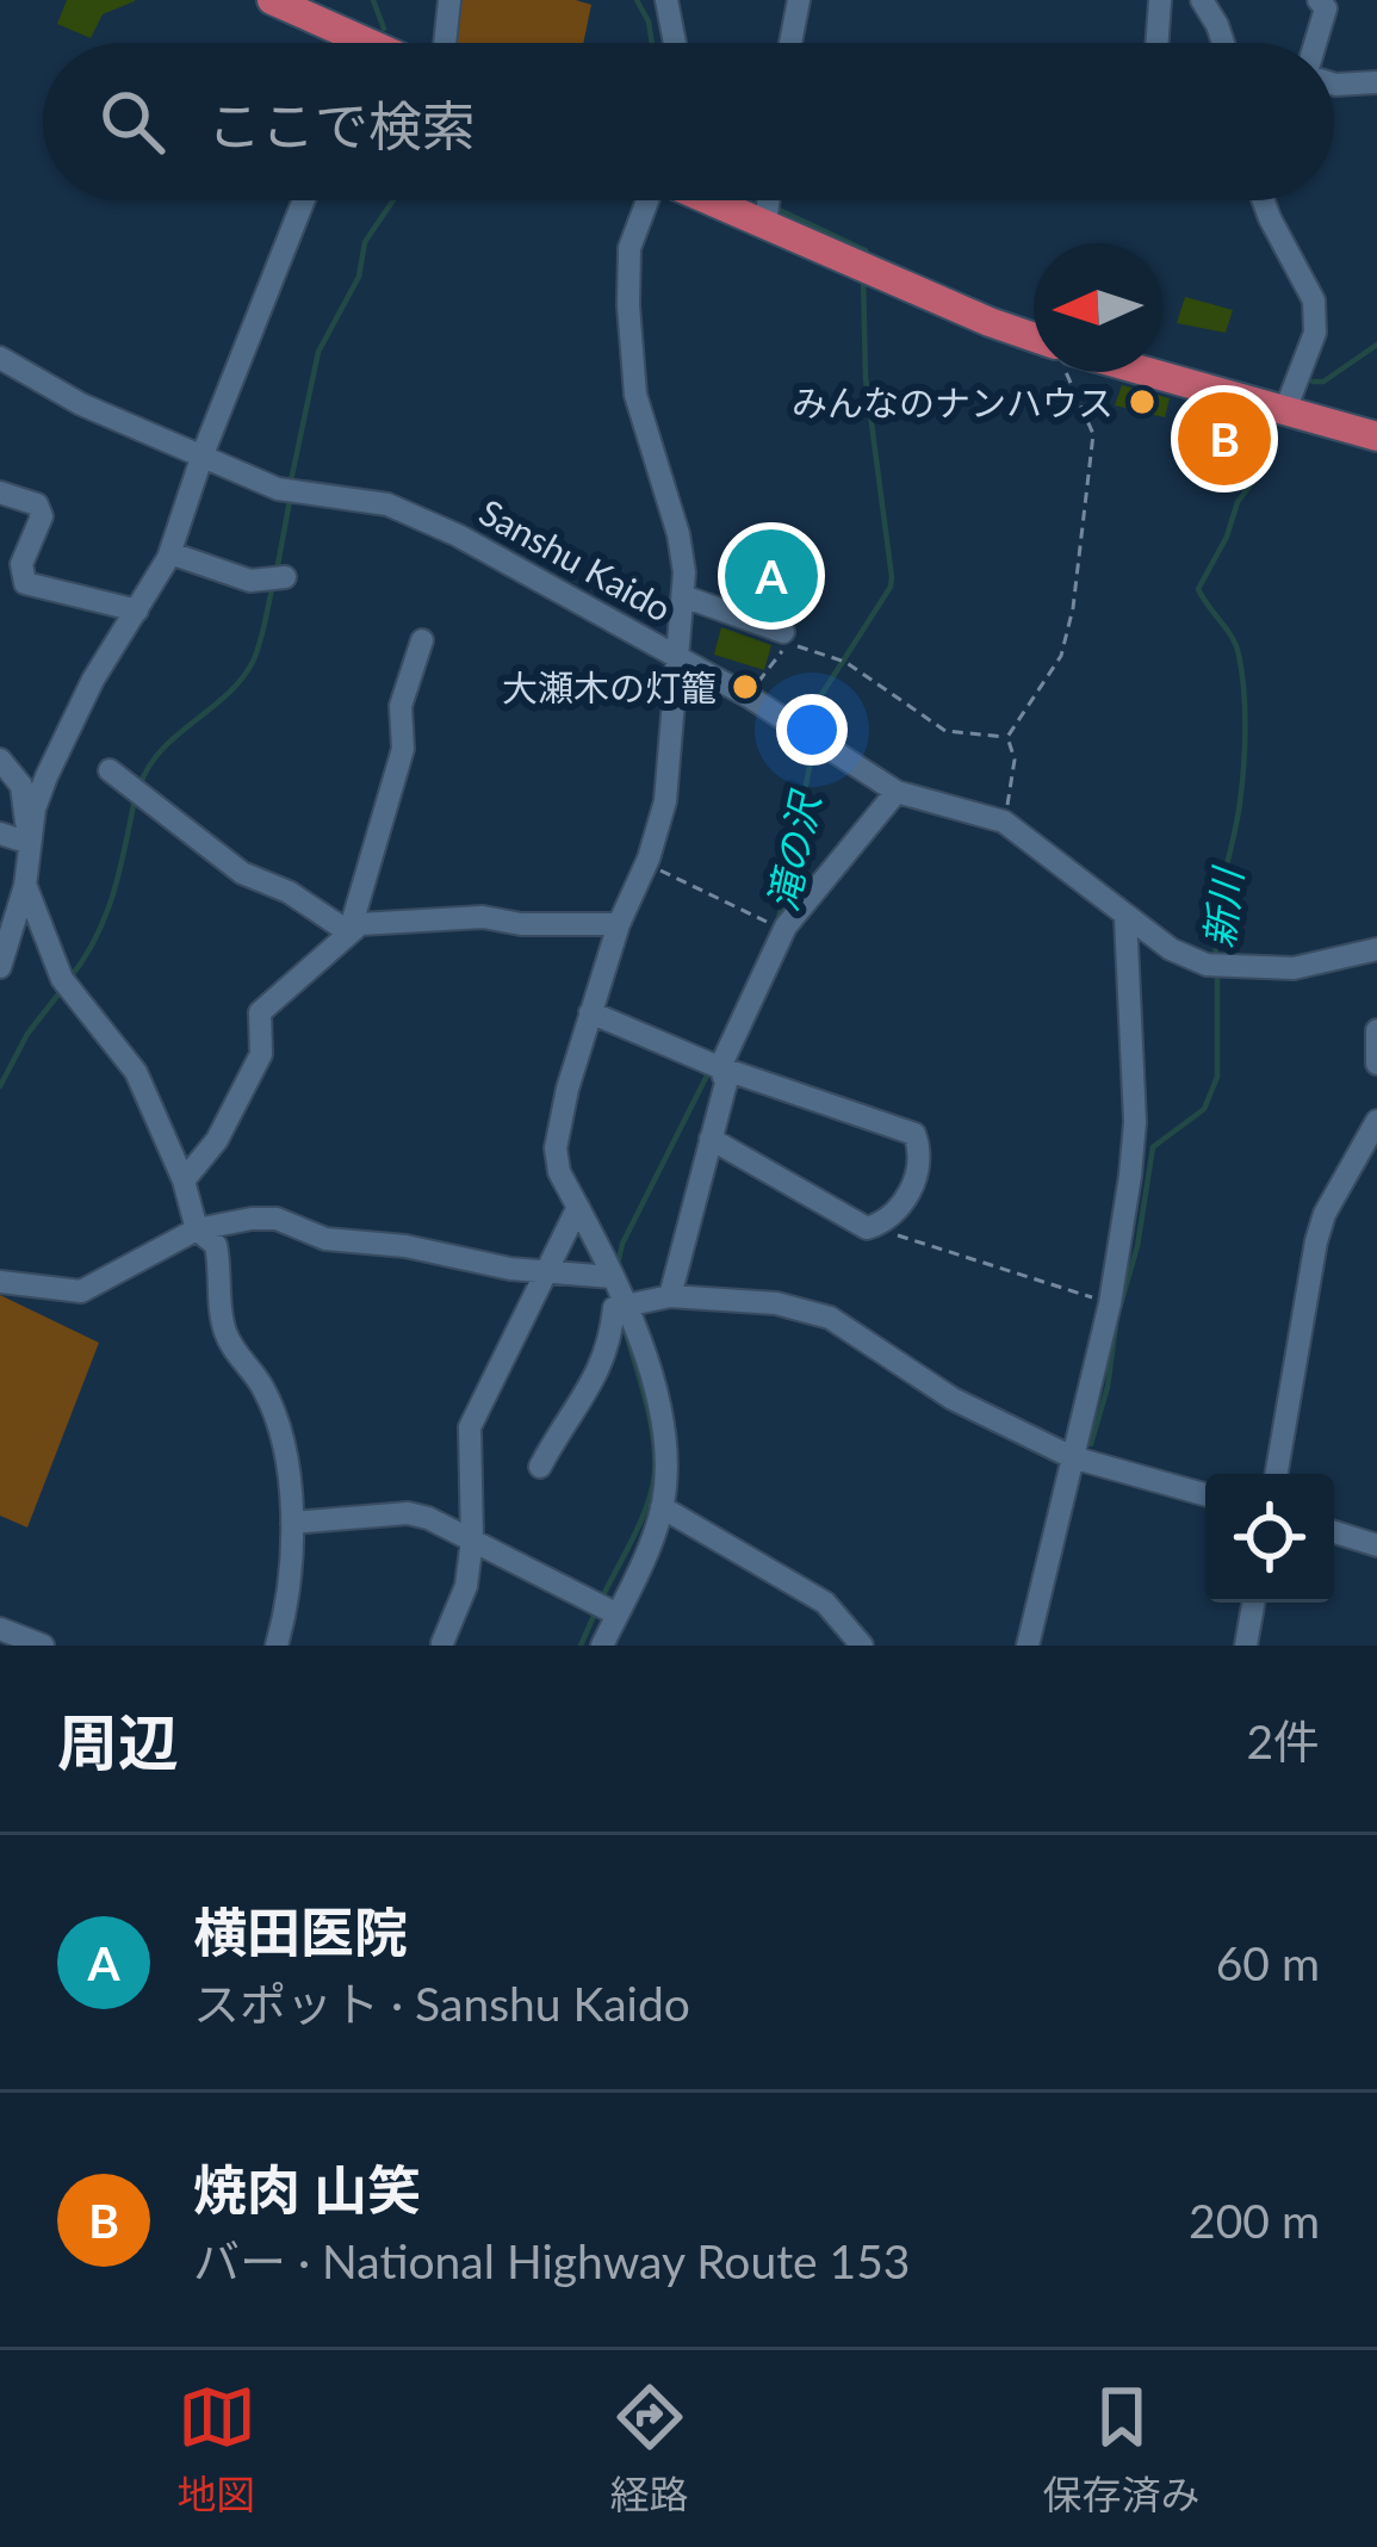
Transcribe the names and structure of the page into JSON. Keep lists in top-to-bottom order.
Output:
{
  "streets": {
    "street": ["Sanshu Kaido"]
  },
  "water": ["滝の沢", "新川"],
  "places": ["みんなのナンハウス", "大瀬木の灯籠"],
  "north": "left",
  "page": {
    "search": "ここで検索",
    "pins": ["B", "A"],
    "heading": ["周辺", "2件"],
    "list": [
      {
        "mark": "A",
        "name": "横田医院",
        "note": "スポット · Sanshu Kaido",
        "value": "60 m"
      },
      {
        "mark": "B",
        "name": "焼肉 山笑",
        "note": "バー · National Highway Route 153",
        "value": "200 m"
      }
    ],
    "nav": ["地図", "経路", "保存済み"]
  }
}
